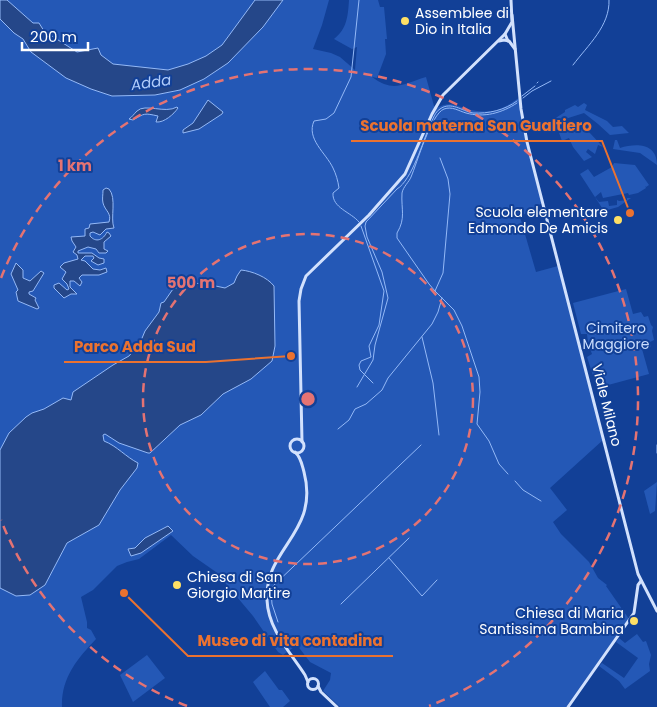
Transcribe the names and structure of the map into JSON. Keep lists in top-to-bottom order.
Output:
{
  "streets": {
    "street": ["Viale Milano"]
  },
  "water": ["Adda"],
  "parks": ["Cimitero Maggiore"],
  "places": [
    "Assemblee di Dio in Italia",
    "Scuola materna San Gualtiero",
    "Scuola elementare Edmondo De Amicis",
    "Parco Adda Sud",
    "Chiesa di San Giorgio Martire",
    "Museo di vita contadina",
    "Chiesa di Maria Santissima Bambina"
  ],
  "scale_bar": "200 m",
  "rings": ["1 km", "500 m"]
}
